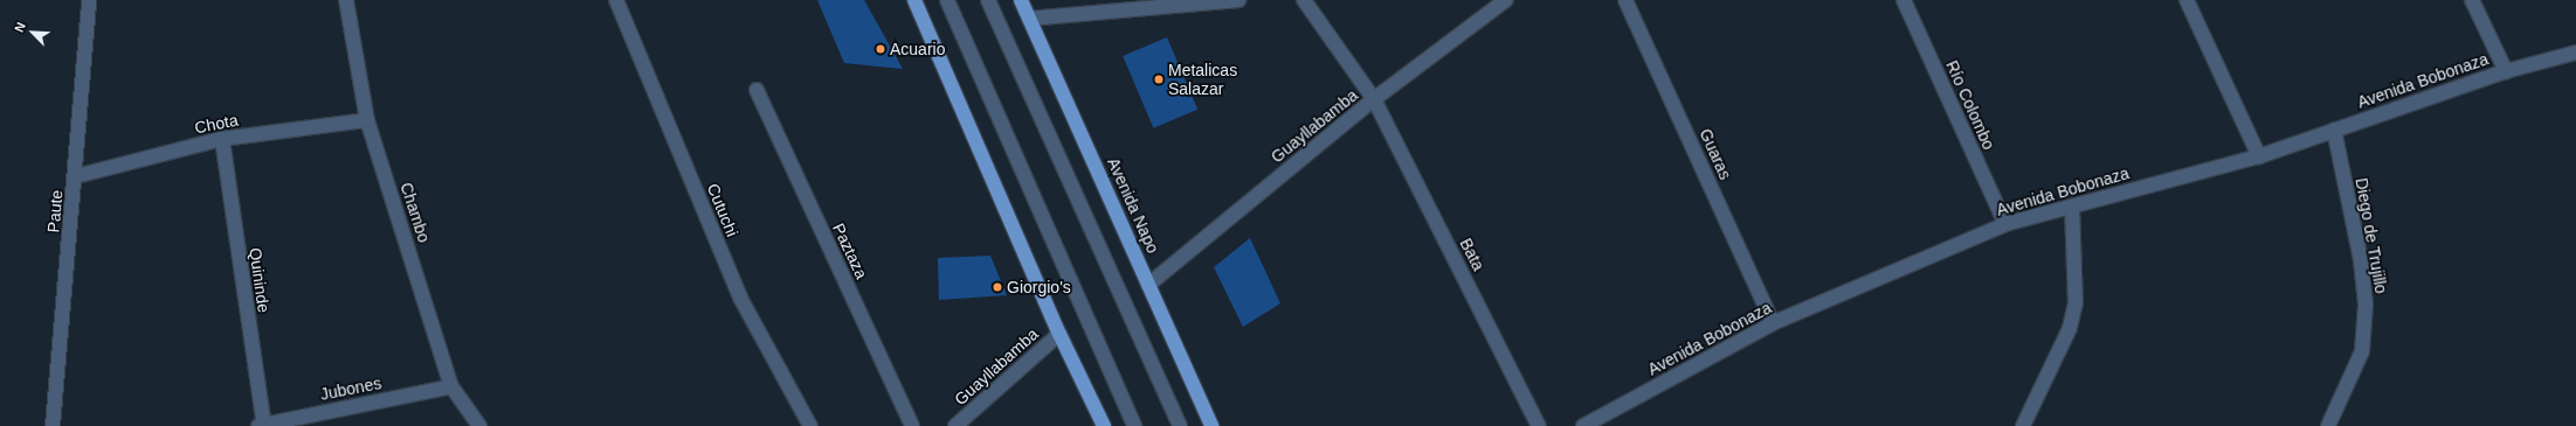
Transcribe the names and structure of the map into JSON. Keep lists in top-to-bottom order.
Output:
{
  "streets": {
    "main road": ["Avenida Napo"],
    "street": [
      "Avenida Bobonaza",
      "Río Colombo",
      "Chota",
      "Guayllabamba",
      "Guaras",
      "Cutuchi",
      "Paute",
      "Chambo",
      "Diego de Trujillo",
      "Paztaza",
      "Bata",
      "Quininde",
      "Jubones"
    ]
  },
  "crossings": [
    ["Avenida Bobonaza", "Río Colombo"],
    ["Avenida Bobonaza", "Guaras"],
    ["Avenida Bobonaza", "Diego de Trujillo"],
    ["Chota", "Paute"],
    ["Chota", "Chambo"],
    ["Chota", "Quininde"],
    ["Guayllabamba", "Avenida Napo"],
    ["Guayllabamba", "Bata"],
    ["Chambo", "Jubones"],
    ["Quininde", "Jubones"]
  ],
  "places": ["Acuario", "Metalicas Salazar", "Giorgio's"],
  "north": "top left"
}
